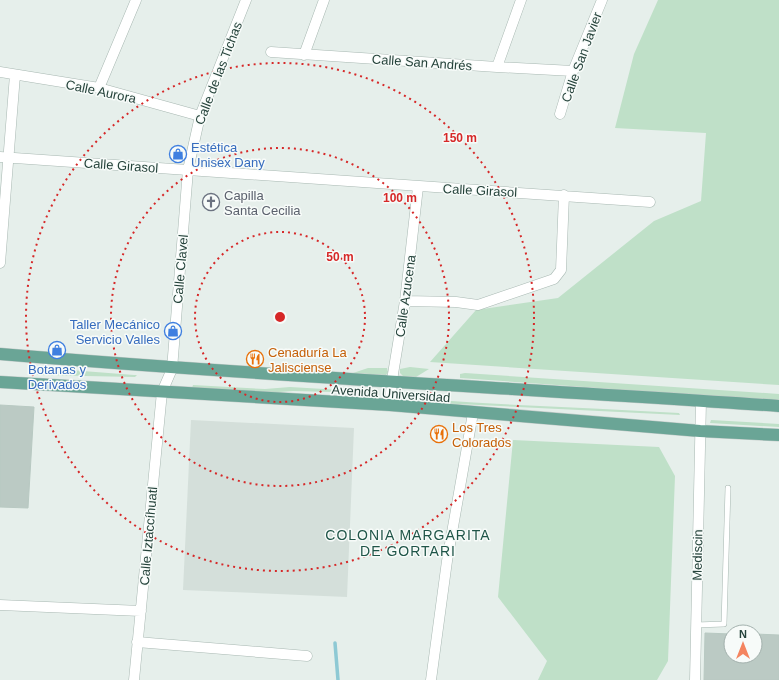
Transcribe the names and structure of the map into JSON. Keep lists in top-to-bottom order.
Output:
{
  "streets": {
    "main road": ["Avenida Universidad"],
    "street": [
      "Calle San Javier",
      "Calle San Andrés",
      "Calle de las Tichas",
      "Calle Aurora",
      "Calle Girasol",
      "Calle Clavel",
      "Calle Azucena",
      "Calle Iztaccíhuatl",
      "Mediscin"
    ]
  },
  "crossings": [
    ["Calle San Javier", "Calle San Andrés"],
    ["Calle de las Tichas", "Calle Aurora"],
    ["Calle de las Tichas", "Calle Girasol"],
    ["Calle de las Tichas", "Calle Clavel"],
    ["Calle Girasol", "Calle Clavel"],
    ["Calle Girasol", "Calle Azucena"],
    ["Calle Clavel", "Avenida Universidad"],
    ["Calle Clavel", "Calle Iztaccíhuatl"],
    ["Calle Azucena", "Avenida Universidad"],
    ["Avenida Universidad", "Calle Iztaccíhuatl"],
    ["Avenida Universidad", "Mediscin"]
  ],
  "districts": ["COLONIA MARGARITA DE GORTARI"],
  "places": {
    "shop": ["Estética Unisex Dany", "Taller Mecánico Servicio Valles", "Botanas y Derivados"],
    "church": ["Capilla Santa Cecilia"],
    "restaurant": ["Cenaduría La Jalisciense", "Los Tres Colorados"]
  },
  "north": "top",
  "rings": ["150 m", "100 m", "50 m"]
}
